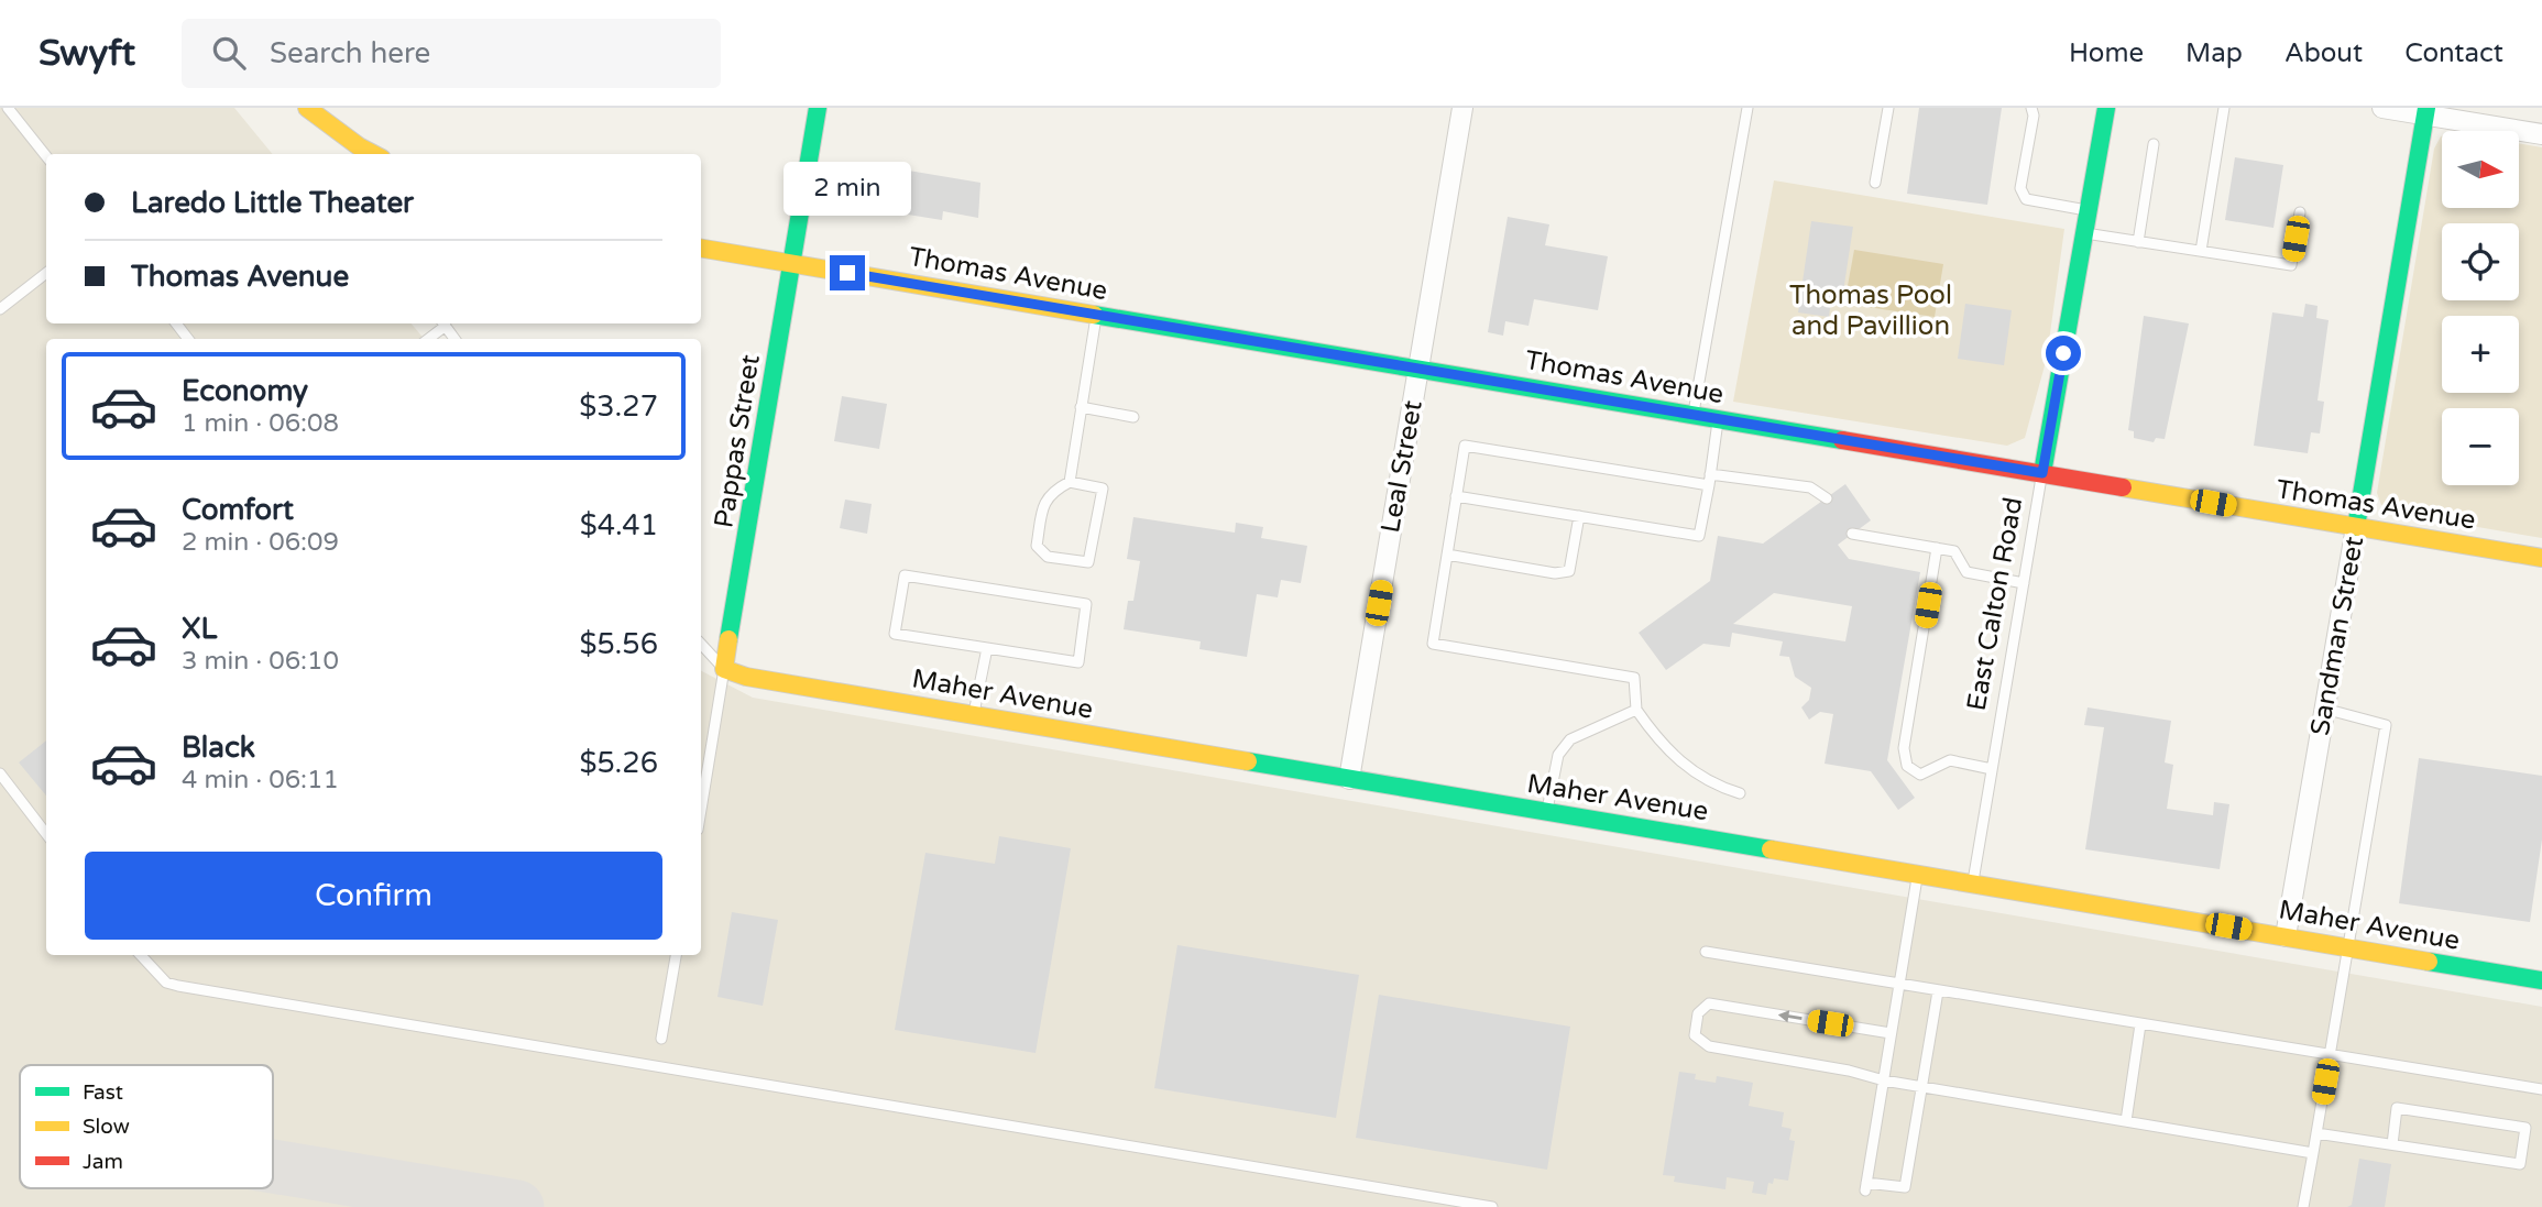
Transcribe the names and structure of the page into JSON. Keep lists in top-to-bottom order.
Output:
{
  "streets": {
    "street": [
      "Thomas Avenue",
      "Pappas Street",
      "Leal Street",
      "East Calton Road",
      "Sandman Street",
      "Maher Avenue"
    ]
  },
  "crossings": [
    ["Thomas Avenue", "Pappas Street"],
    ["Thomas Avenue", "Leal Street"],
    ["Thomas Avenue", "East Calton Road"],
    ["Thomas Avenue", "Sandman Street"],
    ["Pappas Street", "Maher Avenue"],
    ["Leal Street", "Maher Avenue"],
    ["East Calton Road", "Maher Avenue"],
    ["Sandman Street", "Maher Avenue"]
  ],
  "parks": ["Thomas Pool and Pavillion"],
  "legend": ["Fast", "Slow", "Jam"],
  "north": "right",
  "page": {
    "header": "Swyft",
    "search": "Search here",
    "nav": [
      "Home",
      "Map",
      "About",
      "Contact"
    ],
    "map_buttons": ["+", "−"],
    "banner": ["Laredo Little Theater", "Thomas Avenue"],
    "bubble": "2 min",
    "list": [
      {
        "name": "Economy",
        "note": "1 min · 06:08",
        "value": "$3.27"
      },
      {
        "name": "Comfort",
        "note": "2 min · 06:09",
        "value": "$4.41"
      },
      {
        "name": "XL",
        "note": "3 min · 06:10",
        "value": "$5.56"
      },
      {
        "name": "Black",
        "note": "4 min · 06:11",
        "value": "$5.26"
      }
    ],
    "buttons": "Confirm"
  }
}
